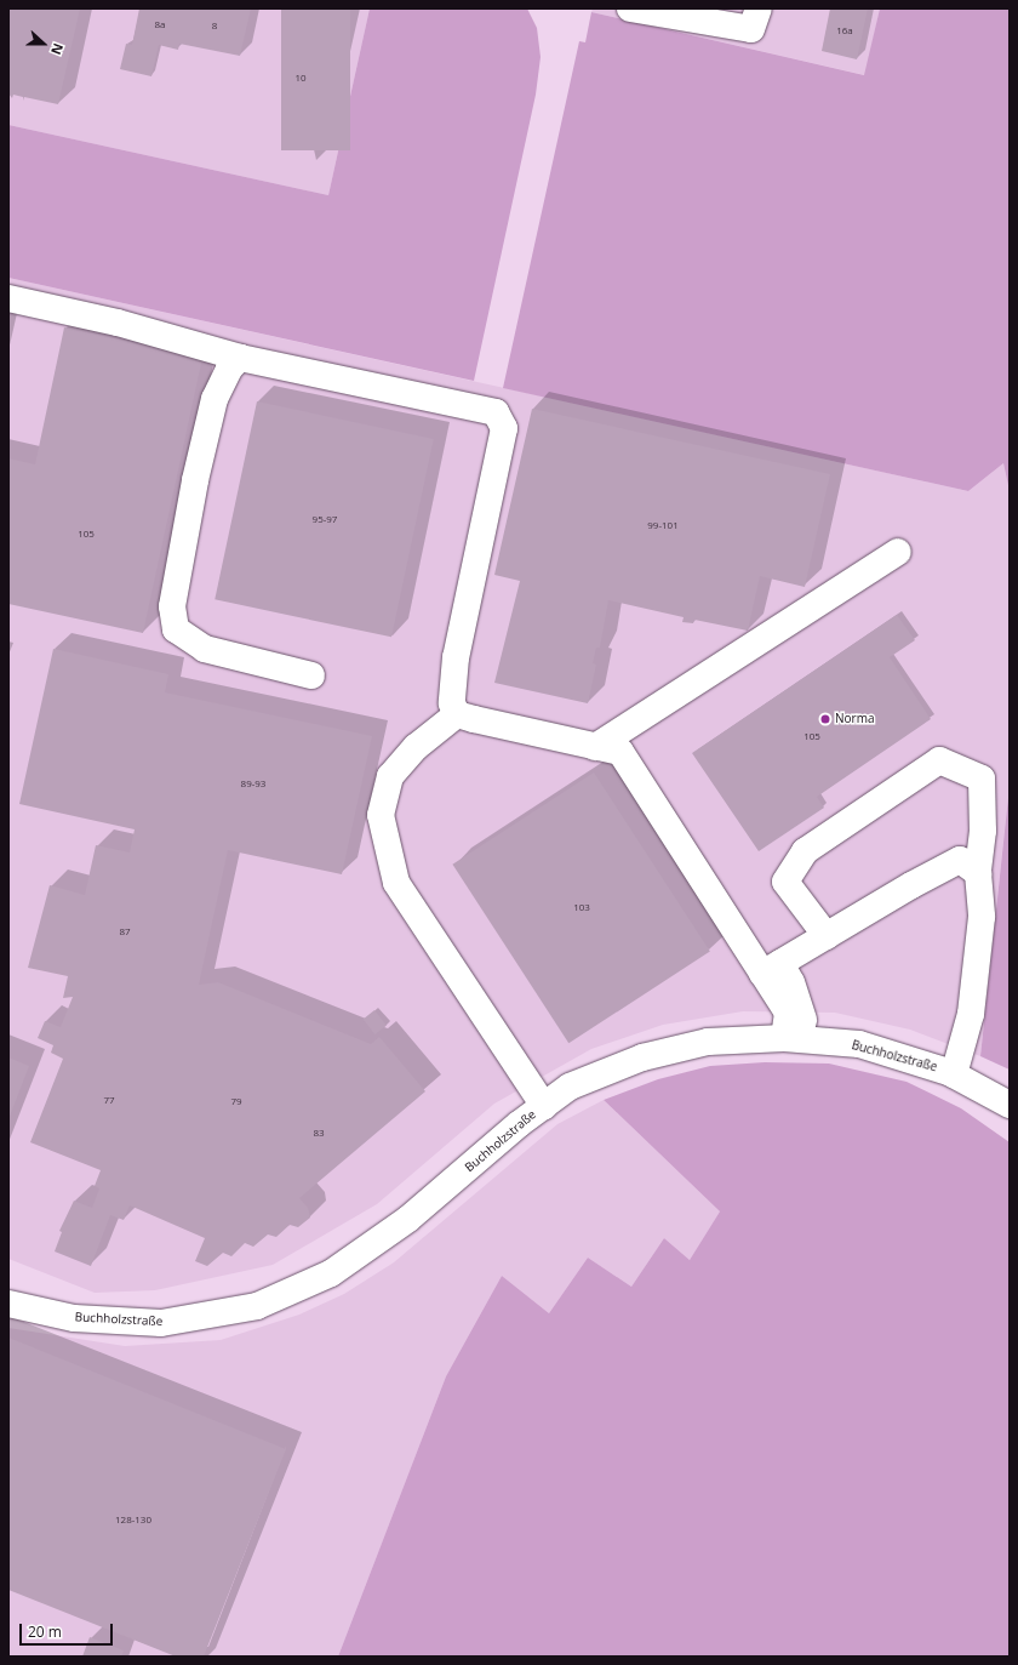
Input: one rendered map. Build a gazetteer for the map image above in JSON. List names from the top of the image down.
{
  "streets": {
    "street": ["Buchholzstraße"]
  },
  "places": ["Norma"],
  "house_numbers": [
    "8a",
    "8",
    "16a",
    "10",
    "95-97",
    "99-101",
    "105",
    "105",
    "89-93",
    "103",
    "87",
    "77",
    "79",
    "83",
    "128-130"
  ],
  "scale_bar": "20 m",
  "north": "right"
}
